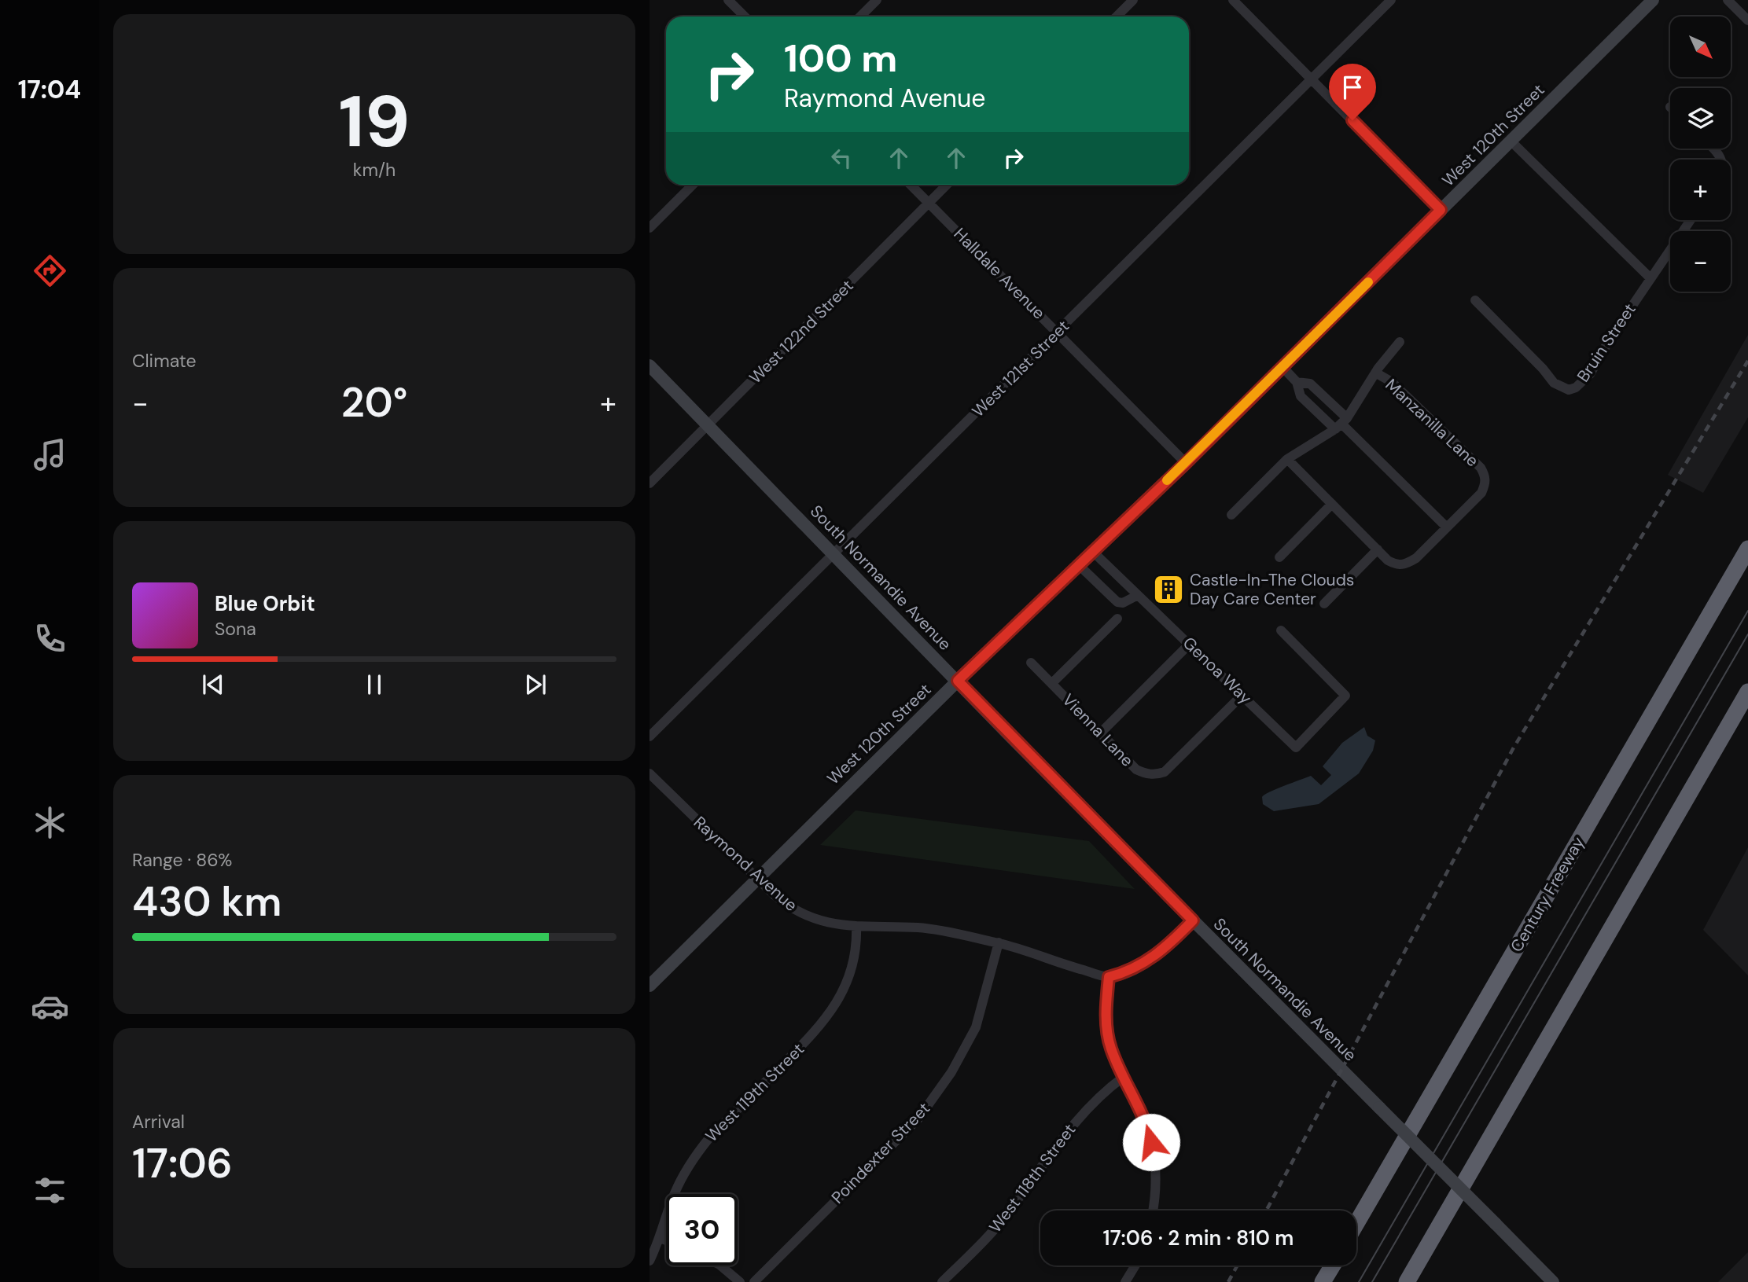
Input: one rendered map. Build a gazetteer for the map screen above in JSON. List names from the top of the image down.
{
  "streets": {
    "highway": ["Century Freeway"],
    "street": [
      "West 120th Street",
      "Halldale Avenue",
      "West 122nd Street",
      "Bruin Street",
      "West 121st Street",
      "Manzanilla Lane",
      "South Normandie Avenue",
      "Genoa Way",
      "Vienna Lane",
      "Raymond Avenue",
      "West 119th Street",
      "Poindexter Street",
      "West 118th Street"
    ]
  },
  "crossings": [
    ["West 120th Street", "Halldale Avenue"],
    ["West 120th Street", "South Normandie Avenue"],
    ["West 120th Street", "Genoa Way"],
    ["West 120th Street", "Raymond Avenue"],
    ["Halldale Avenue", "West 122nd Street"],
    ["Halldale Avenue", "West 121st Street"],
    ["West 122nd Street", "South Normandie Avenue"],
    ["West 121st Street", "South Normandie Avenue"],
    ["Genoa Way", "Vienna Lane"],
    ["Raymond Avenue", "West 119th Street"],
    ["Raymond Avenue", "Poindexter Street"]
  ],
  "places": {
    "building": ["Castle-In-The Clouds Day Care Center"]
  },
  "north": "bottom right",
  "page": {
    "tabs": "17:04",
    "tile": [
      ["19", "km/h"],
      "Climate",
      ["Range · 86%", "430 km"],
      ["Arrival", "17:06"]
    ],
    "map_buttons": ["+", "−"],
    "turn": ["100 m", "Raymond Avenue"],
    "heat": ["−", "20°", "+"],
    "song": ["Blue Orbit", "Sona"],
    "limit": "30",
    "trip": "17:06 · 2 min · 810 m"
  }
}
